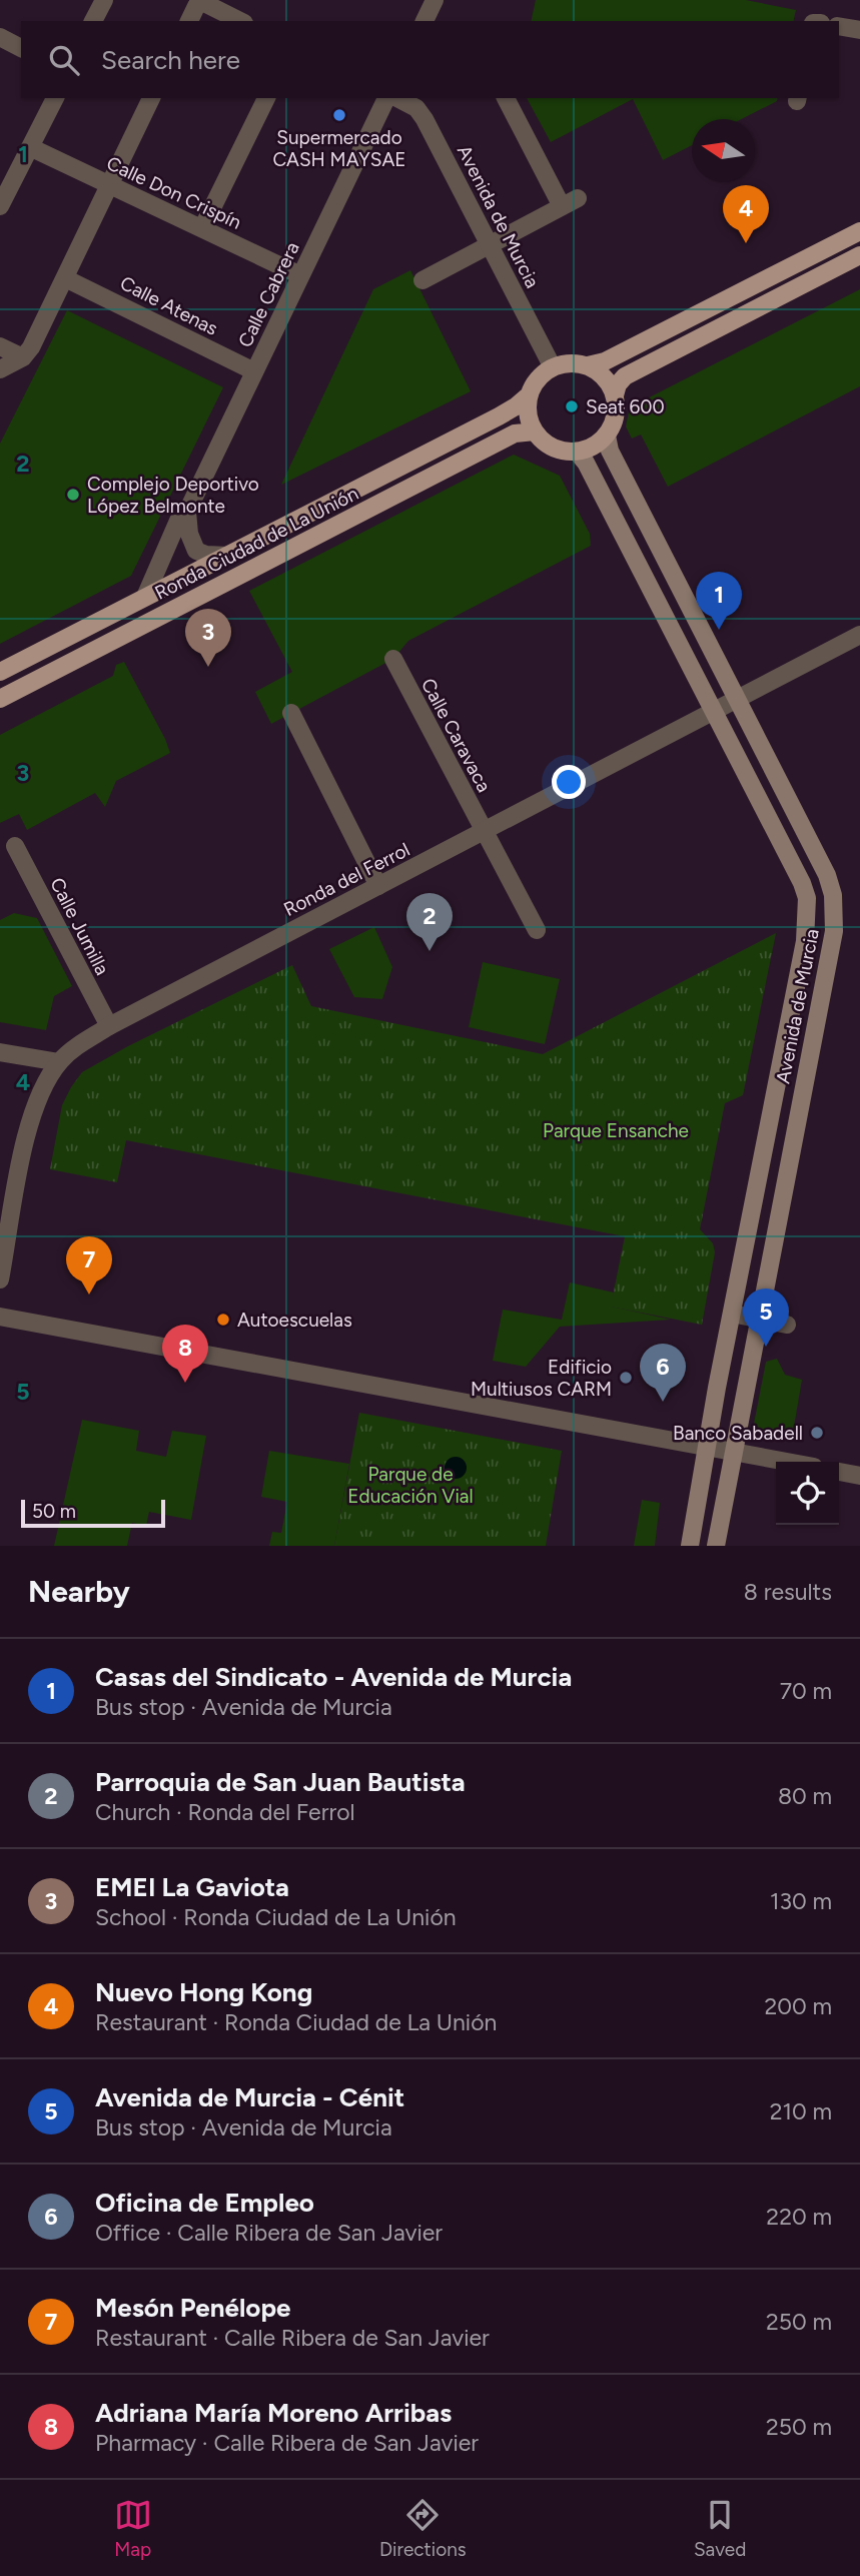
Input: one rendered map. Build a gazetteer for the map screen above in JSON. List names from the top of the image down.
{
  "streets": {
    "main road": ["Avenida de Murcia", "Ronda Ciudad de La Unión"],
    "street": [
      "Calle Don Crispín",
      "Calle Cabrera",
      "Calle Atenas",
      "Calle Caravaca",
      "Ronda del Ferrol",
      "Calle Jumilla"
    ]
  },
  "crossings": [
    ["Calle Don Crispín", "Calle Cabrera"],
    ["Avenida de Murcia", "Ronda Ciudad de La Unión"],
    ["Avenida de Murcia", "Ronda del Ferrol"],
    ["Calle Cabrera", "Calle Atenas"],
    ["Calle Cabrera", "Ronda Ciudad de La Unión"],
    ["Calle Caravaca", "Ronda del Ferrol"],
    ["Ronda del Ferrol", "Calle Jumilla"]
  ],
  "parks": ["Parque Ensanche", "Parque de Educación Vial"],
  "places": [
    "Supermercado CASH MAYSAE",
    "Seat 600",
    "Complejo Deportivo López Belmonte",
    "Autoescuelas",
    "Edificio Multiusos CARM",
    "Banco Sabadell"
  ],
  "scale_bar": "50 m",
  "north": "left",
  "page": {
    "search": "Search here",
    "pins": [
      "4",
      "1",
      "3",
      "2",
      "7",
      "5",
      "8",
      "6"
    ],
    "scale": "50 m",
    "heading": ["Nearby", "8 results"],
    "list": [
      {
        "mark": "1",
        "name": "Casas del Sindicato - Avenida de Murcia",
        "note": "Bus stop · Avenida de Murcia",
        "value": "70 m"
      },
      {
        "mark": "2",
        "name": "Parroquia de San Juan Bautista",
        "note": "Church · Ronda del Ferrol",
        "value": "80 m"
      },
      {
        "mark": "3",
        "name": "EMEI La Gaviota",
        "note": "School · Ronda Ciudad de La Unión",
        "value": "130 m"
      },
      {
        "mark": "4",
        "name": "Nuevo Hong Kong",
        "note": "Restaurant · Ronda Ciudad de La Unión",
        "value": "200 m"
      },
      {
        "mark": "5",
        "name": "Avenida de Murcia - Cénit",
        "note": "Bus stop · Avenida de Murcia",
        "value": "210 m"
      },
      {
        "mark": "6",
        "name": "Oficina de Empleo",
        "note": "Office · Calle Ribera de San Javier",
        "value": "220 m"
      },
      {
        "mark": "7",
        "name": "Mesón Penélope",
        "note": "Restaurant · Calle Ribera de San Javier",
        "value": "250 m"
      },
      {
        "mark": "8",
        "name": "Adriana María Moreno Arribas",
        "note": "Pharmacy · Calle Ribera de San Javier",
        "value": "250 m"
      }
    ],
    "nav": ["Map", "Directions", "Saved"]
  },
  "grid": {
    "rows": [
      "1",
      "2",
      "3",
      "4",
      "5"
    ]
  }
}
